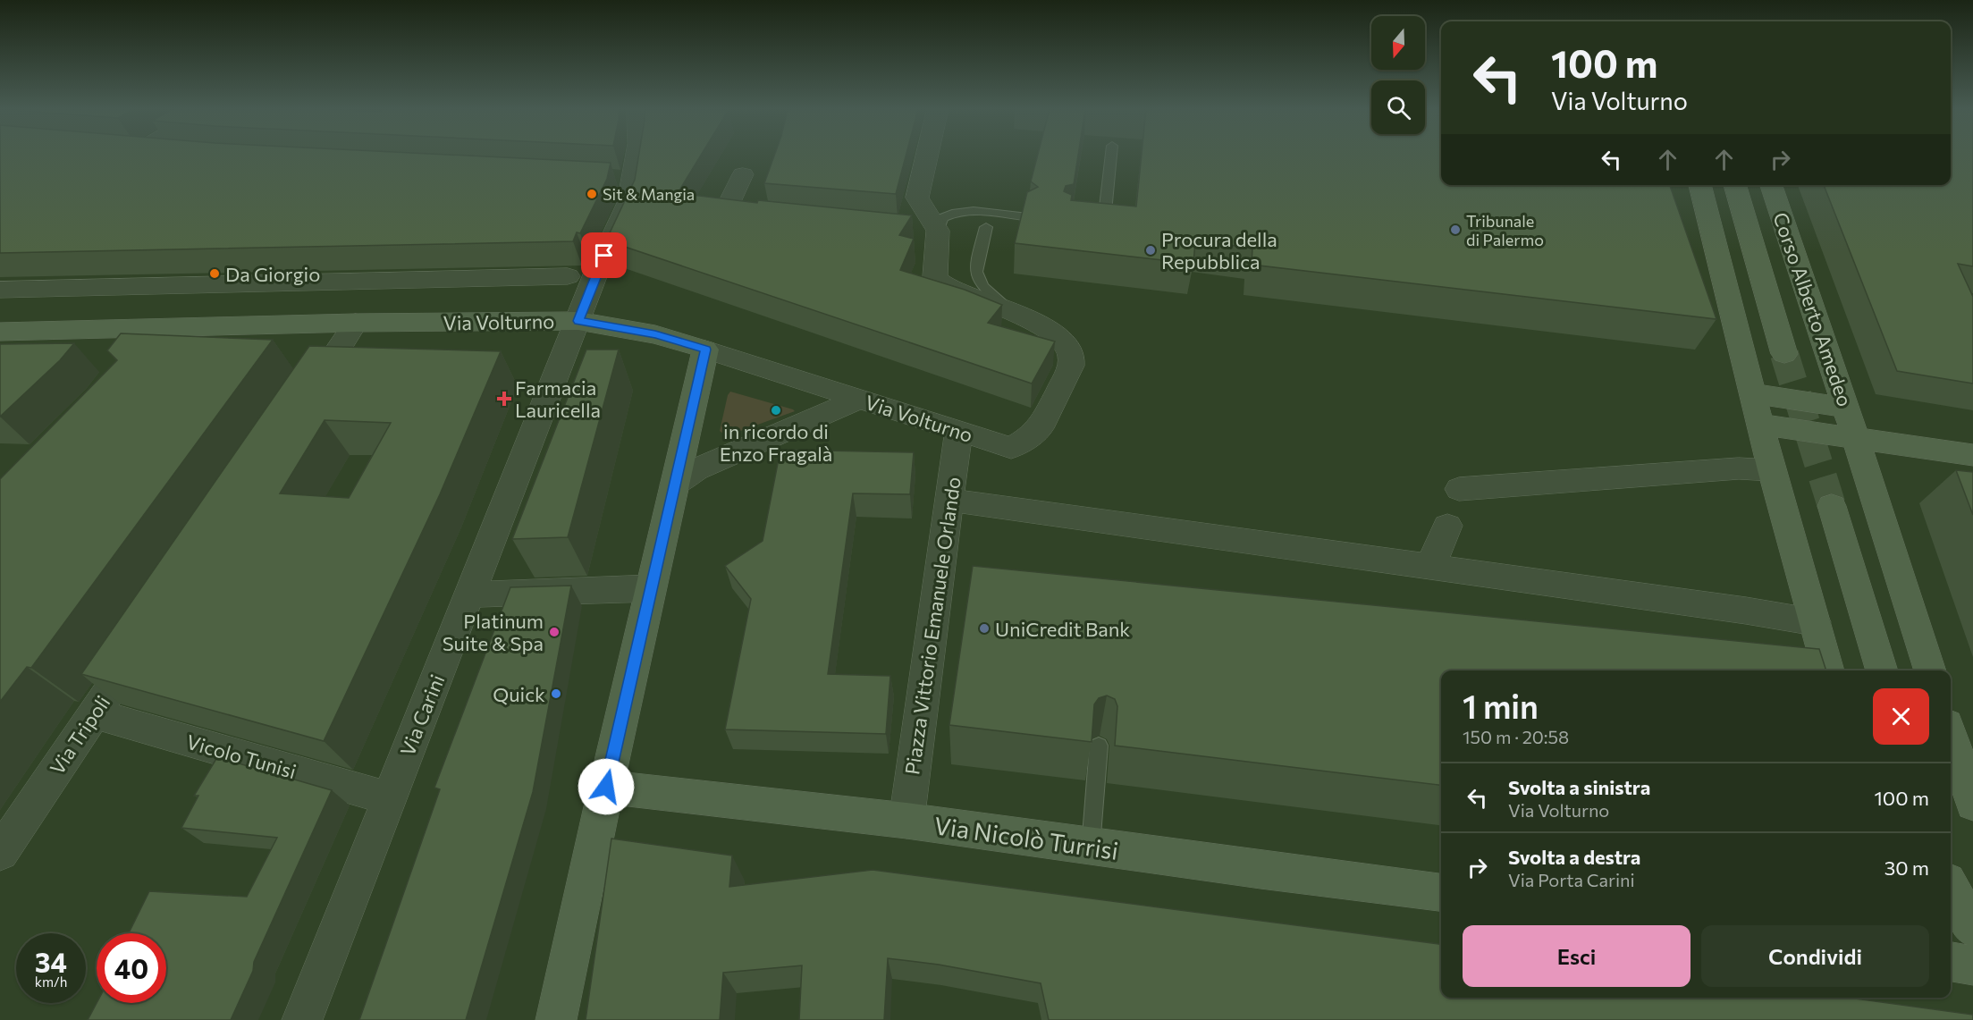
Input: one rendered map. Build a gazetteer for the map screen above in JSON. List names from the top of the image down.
{
  "streets": {
    "street": [
      "Corso Alberto Amedeo",
      "Via Volturno",
      "Piazza Vittorio Emanuele Orlando",
      "Via Carini",
      "Via Tripoli",
      "Vicolo Tunisi",
      "Via Nicolò Turrisi"
    ]
  },
  "crossings": [
    ["Via Volturno", "Piazza Vittorio Emanuele Orlando"],
    ["Via Volturno", "Via Carini"],
    ["Piazza Vittorio Emanuele Orlando", "Via Nicolò Turrisi"],
    ["Via Carini", "Vicolo Tunisi"],
    ["Via Tripoli", "Vicolo Tunisi"]
  ],
  "places": {
    "other": [
      "Sit & Mangia",
      "Tribunale di Palermo",
      "Procura della Repubblica",
      "Da Giorgio",
      "in ricordo di Enzo Fragalà",
      "UniCredit Bank",
      "Platinum Suite & Spa",
      "Quick"
    ],
    "health": ["Farmacia Lauricella"]
  },
  "north": "bottom",
  "page": {
    "turn": ["100 m", "Via Volturno"],
    "heading": ["1 min", "150 m · 20:58"],
    "list": [
      {
        "name": "Svolta a sinistra",
        "note": "Via Volturno",
        "value": "100 m"
      },
      {
        "name": "Svolta a destra",
        "note": "Via Porta Carini",
        "value": "30 m"
      }
    ],
    "buttons": ["Esci", "Condividi"],
    "speed": "34 km/h",
    "limit": "40"
  }
}
